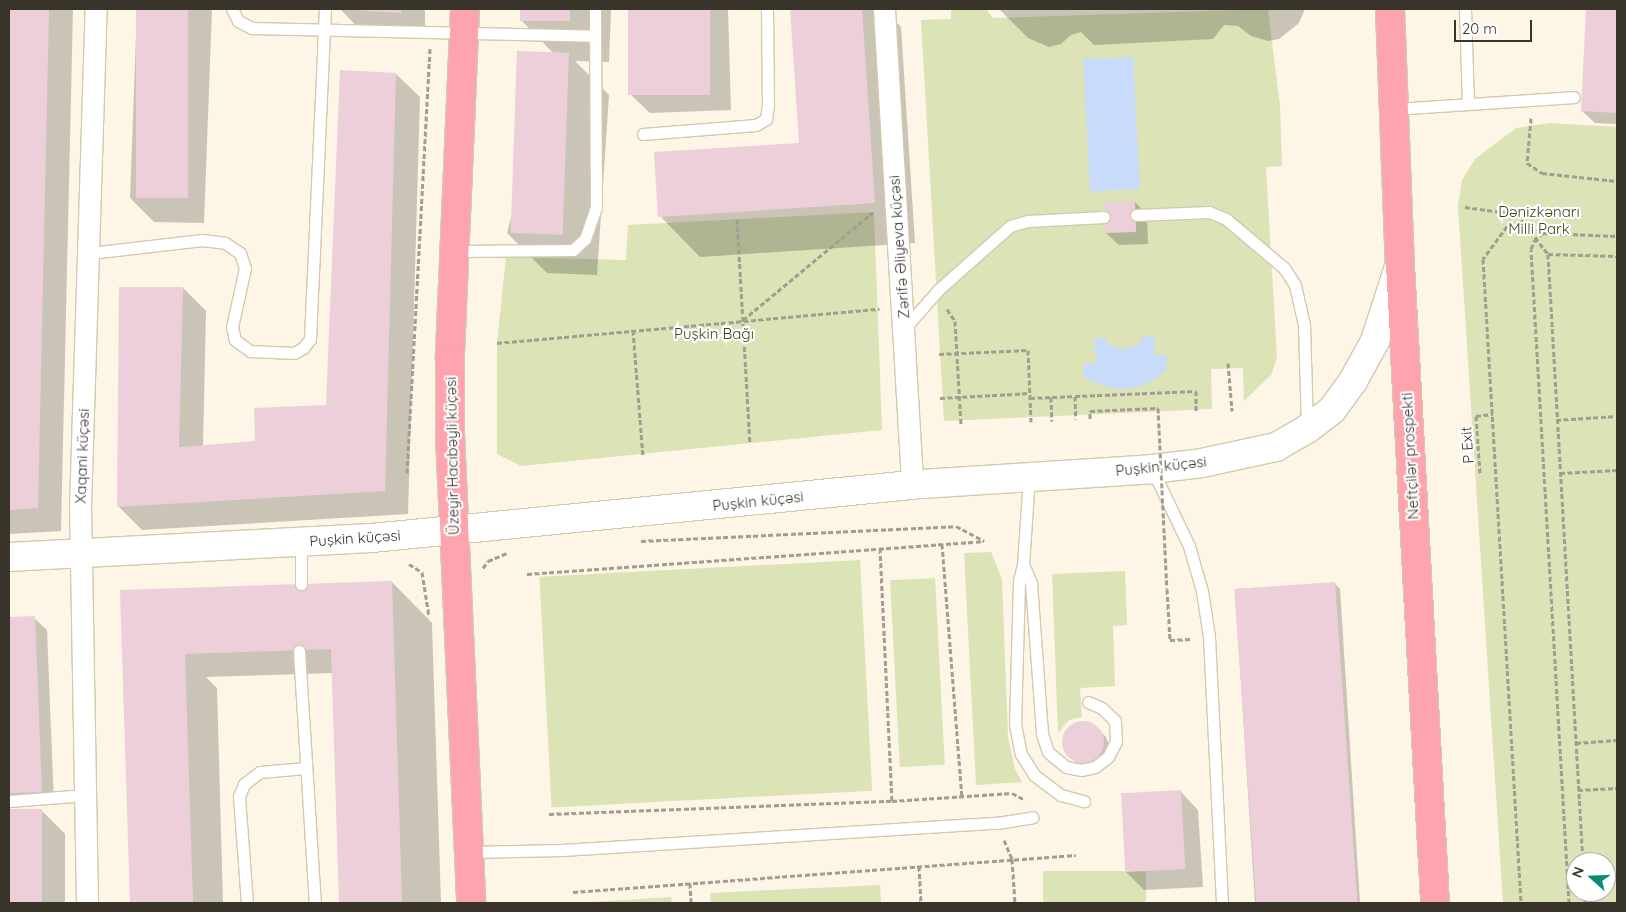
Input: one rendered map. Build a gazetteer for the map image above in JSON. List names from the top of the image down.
{
  "streets": {
    "highway": ["Üzeyir Hacıbəyli küçəsi", "Neftçilər prospekti"],
    "main road": ["Puşkin küçəsi"],
    "street": ["Zərifə Əliyeva küçəsi", "Xaqani küçəsi"],
    "path": ["P Exit"]
  },
  "crossings": [
    ["Zərifə Əliyeva küçəsi", "Puşkin küçəsi"],
    ["Xaqani küçəsi", "Puşkin küçəsi"],
    ["Üzeyir Hacıbəyli küçəsi", "Puşkin küçəsi"],
    ["Neftçilər prospekti", "Puşkin küçəsi"]
  ],
  "parks": ["Dənizkənarı Milli Park", "Puşkin Bağı"],
  "scale_bar": "20 m",
  "north": "left"
}
